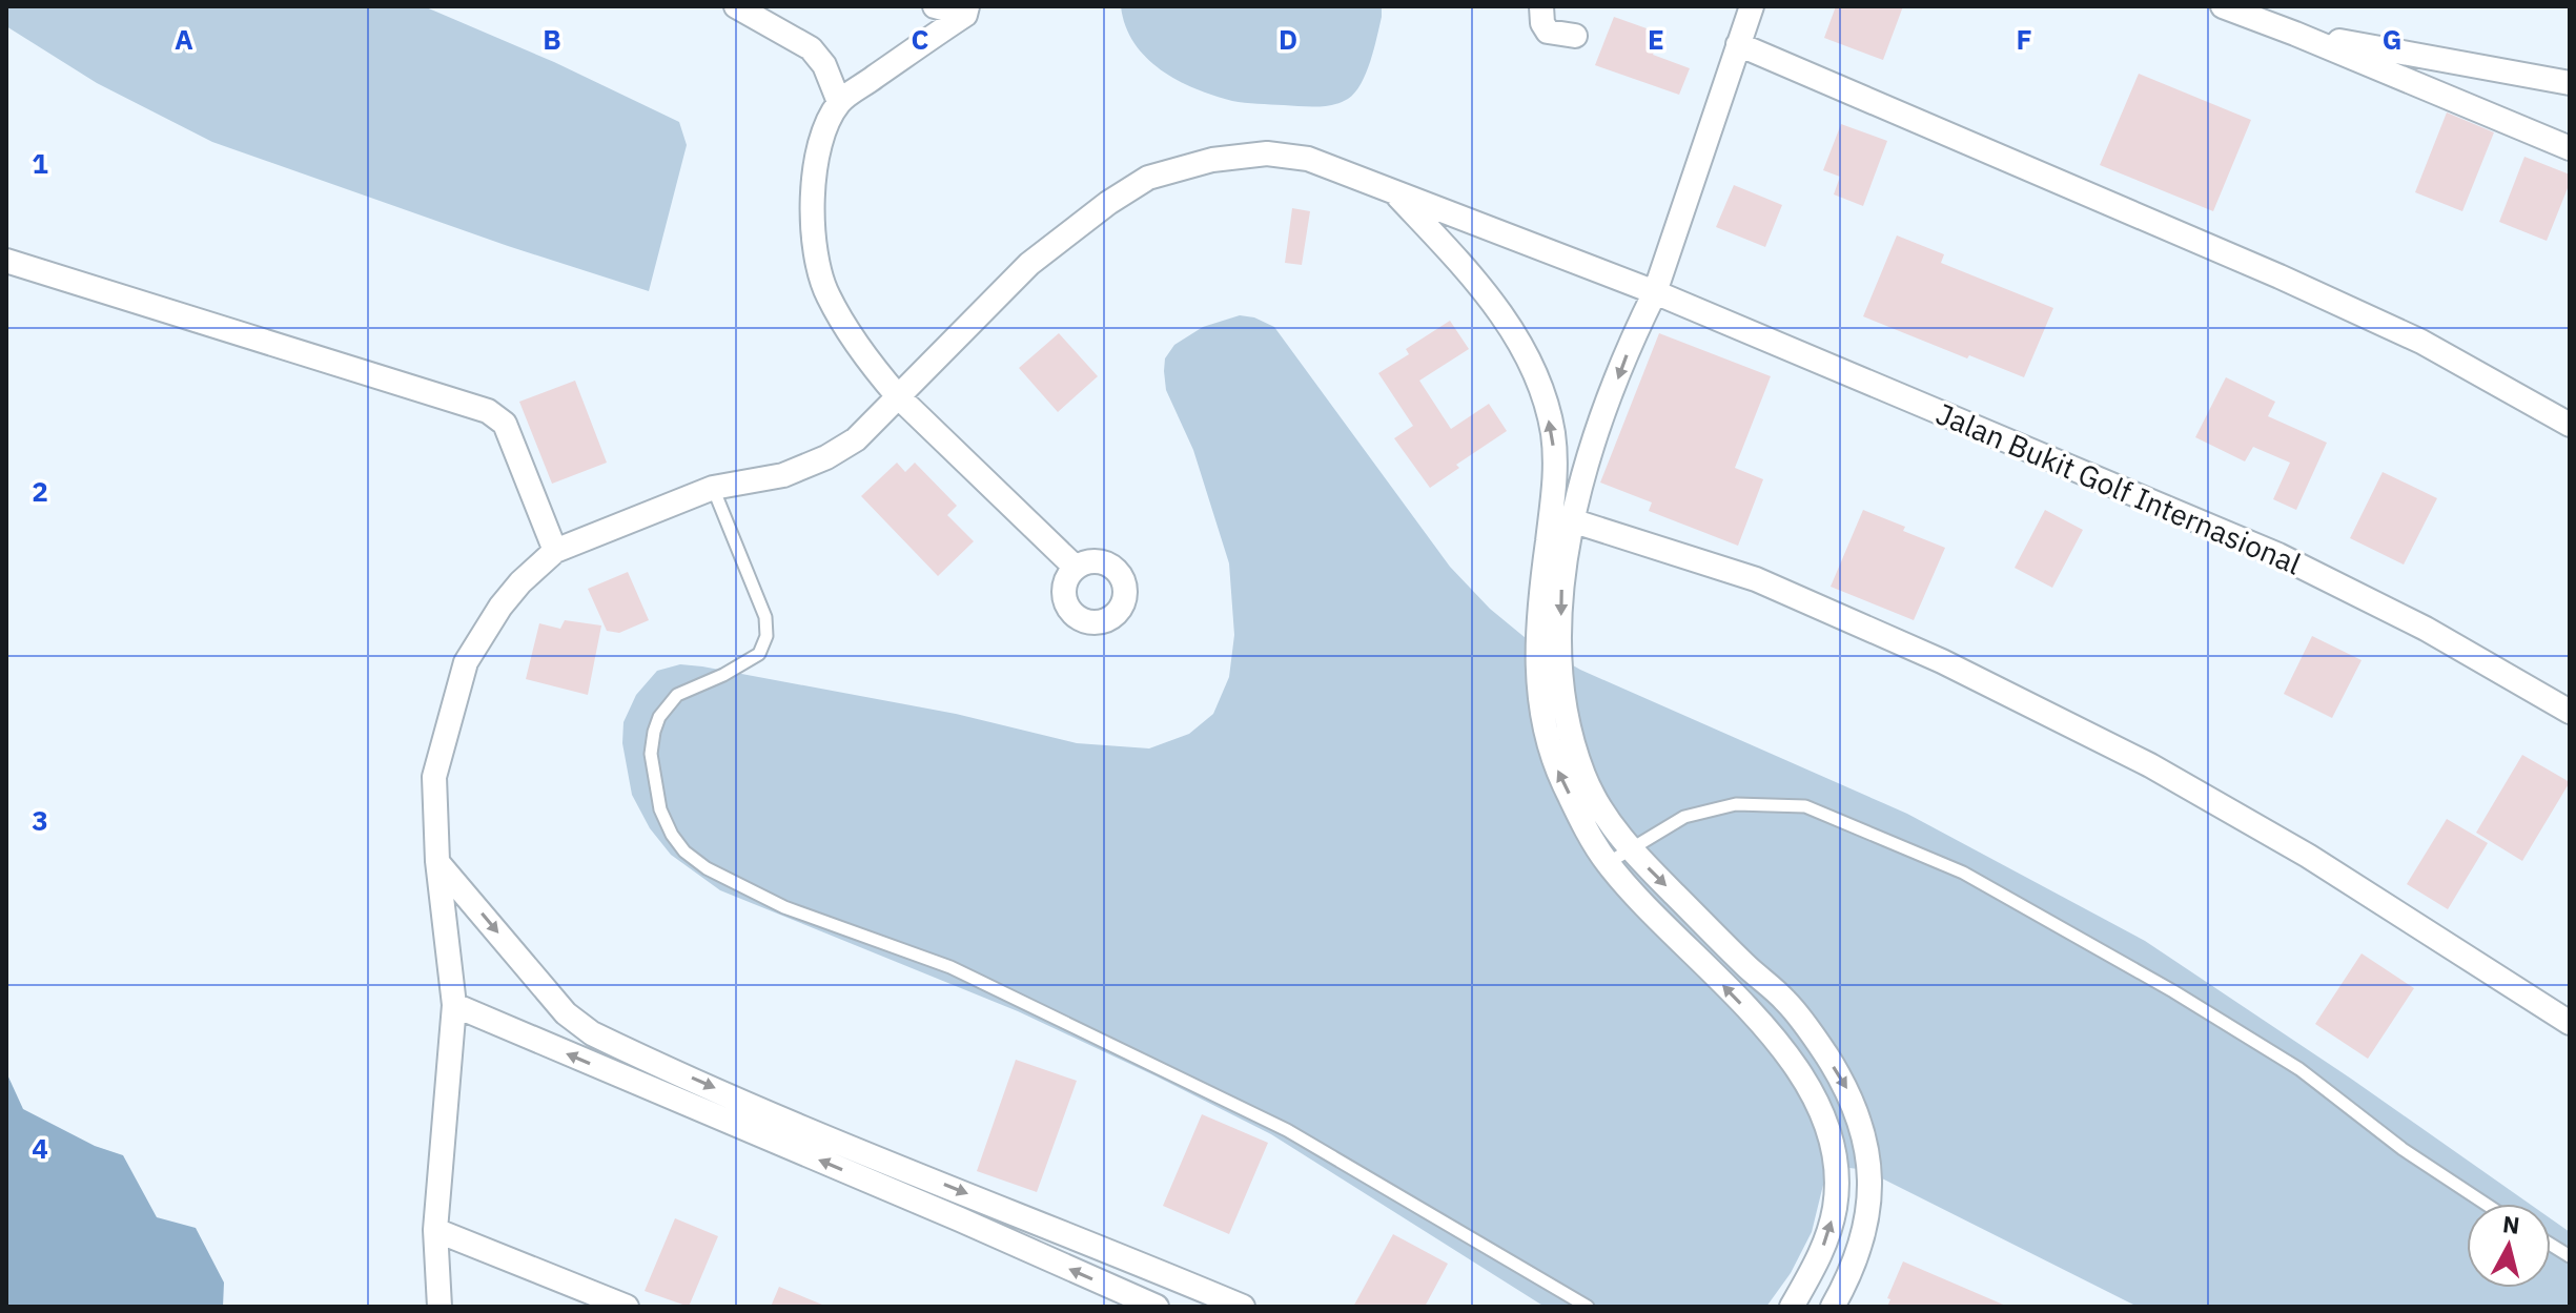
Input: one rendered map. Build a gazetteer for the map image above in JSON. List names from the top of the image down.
{
  "streets": {
    "street": ["Jalan Bukit Golf Internasional"]
  },
  "north": "top",
  "grid": {
    "columns": [
      "A",
      "B",
      "C",
      "D",
      "E",
      "F",
      "G"
    ],
    "rows": [
      "1",
      "2",
      "3",
      "4"
    ]
  }
}
